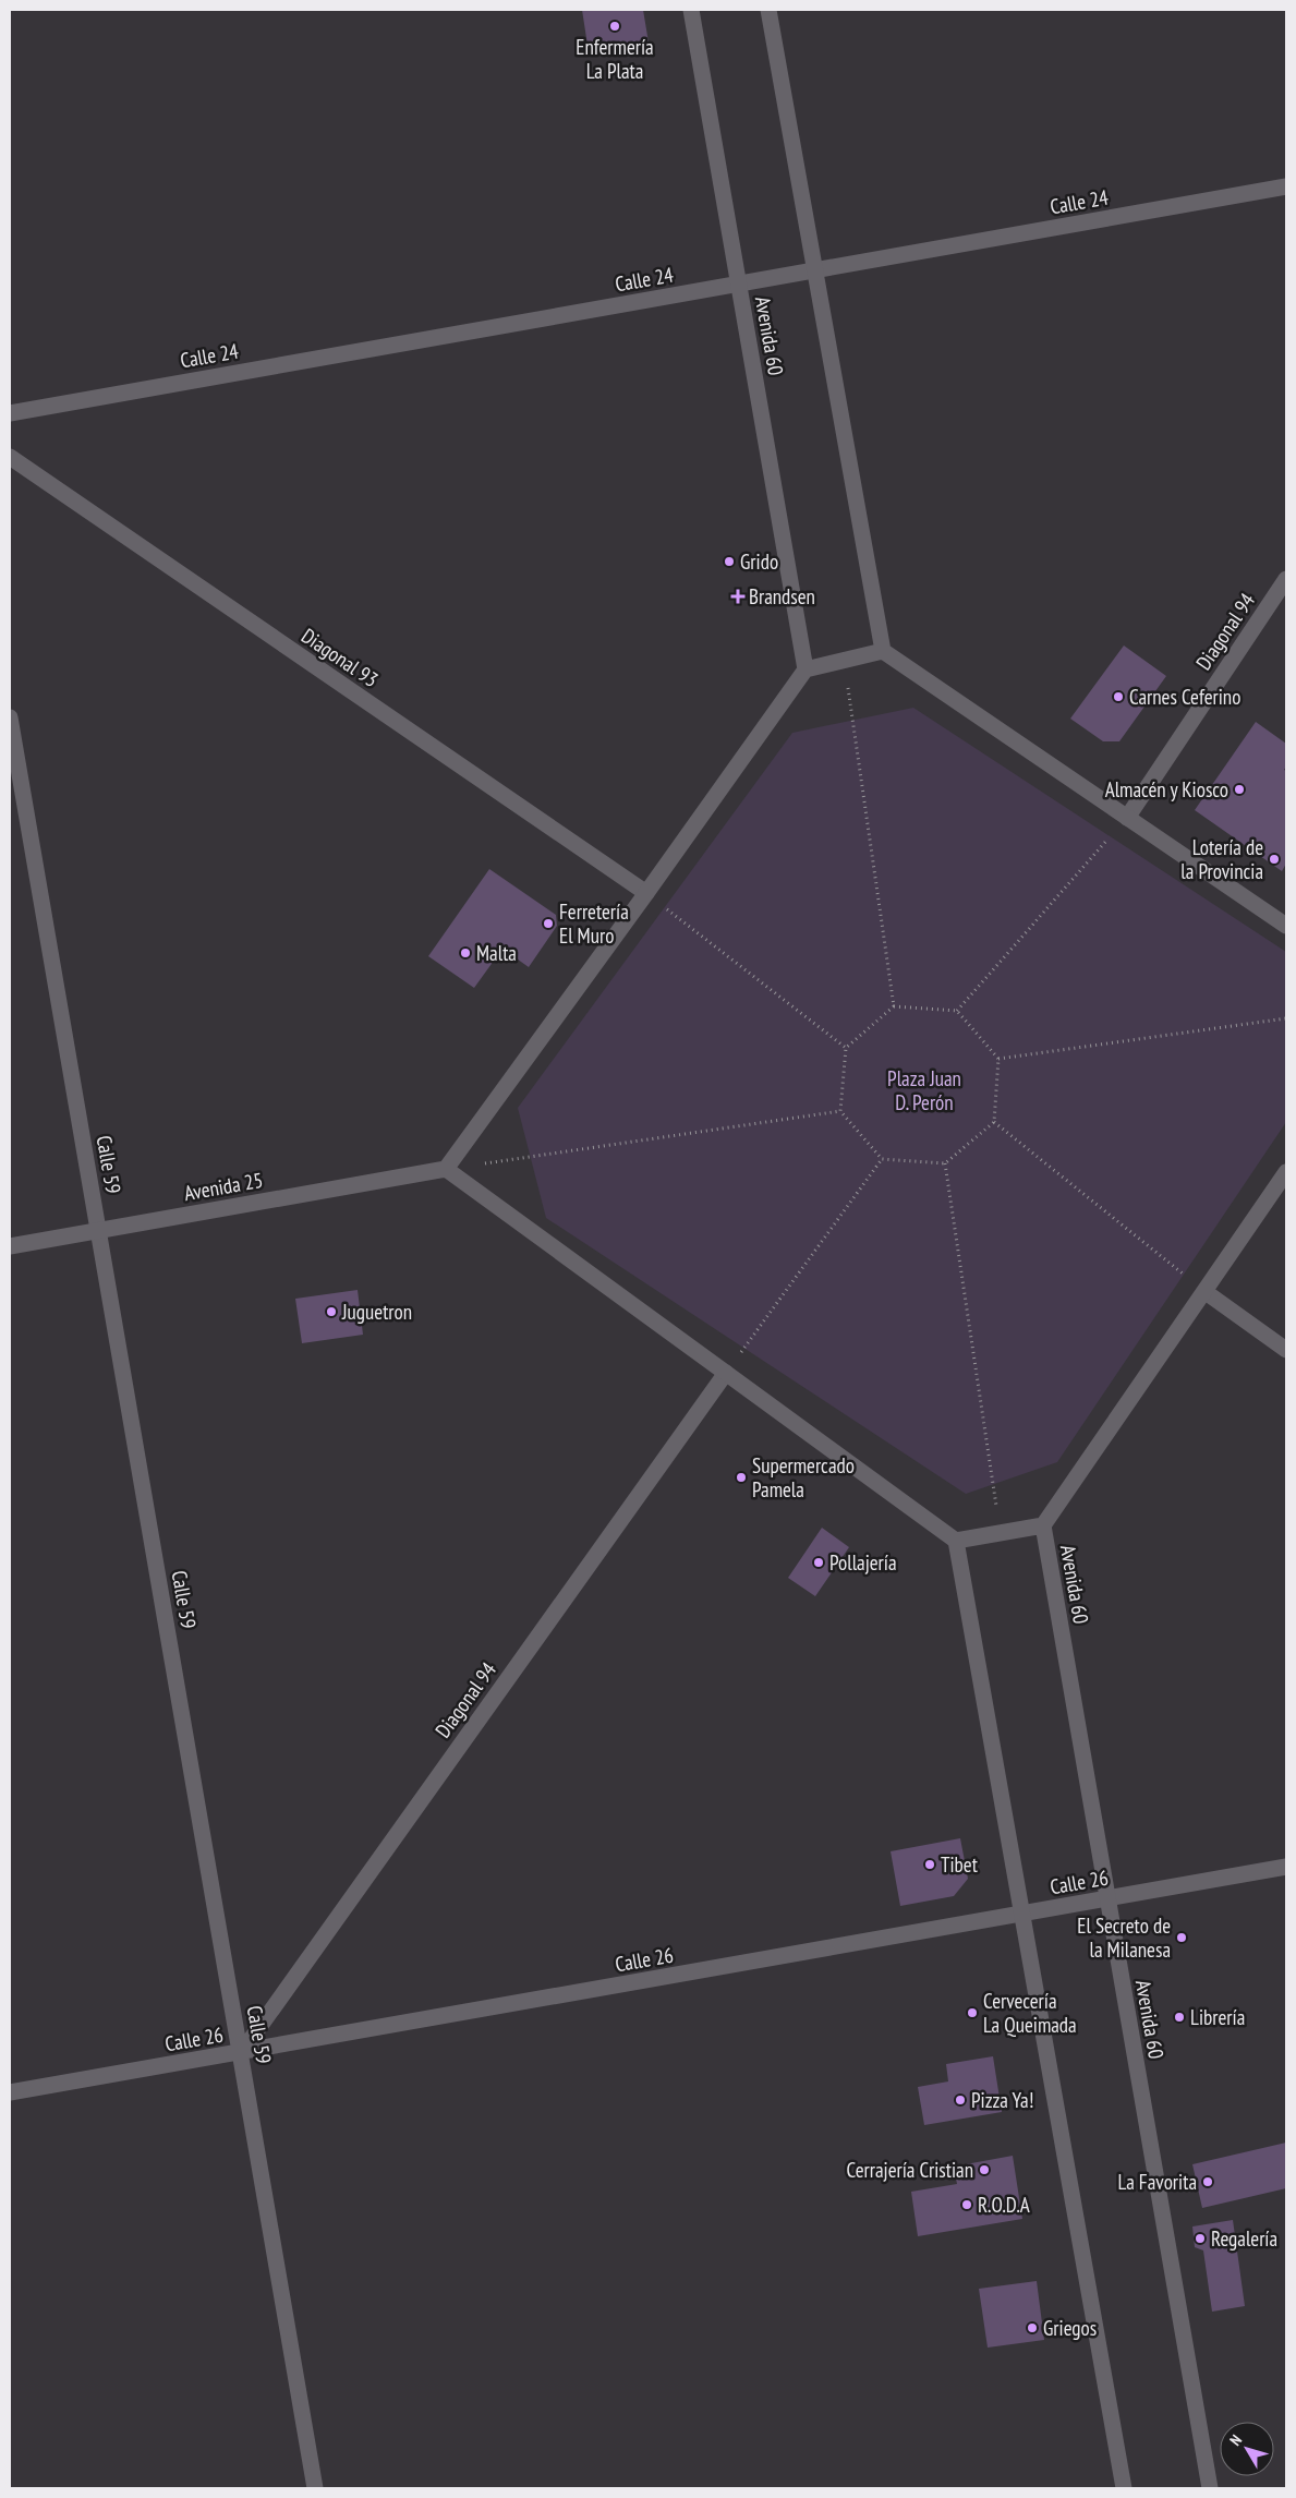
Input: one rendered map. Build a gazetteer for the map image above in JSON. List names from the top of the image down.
{
  "streets": {
    "street": [
      "Calle 24",
      "Avenida 60",
      "Diagonal 94",
      "Diagonal 93",
      "Calle 59",
      "Avenida 25",
      "Calle 26"
    ]
  },
  "crossings": [
    ["Calle 24", "Avenida 60"],
    ["Avenida 60", "Calle 26"],
    ["Diagonal 94", "Calle 59"],
    ["Diagonal 94", "Calle 26"],
    ["Calle 59", "Avenida 25"],
    ["Calle 59", "Calle 26"]
  ],
  "parks": ["Plaza Juan D. Perón"],
  "places": {
    "other": [
      "Enfermería La Plata",
      "Grido",
      "Carnes Ceferino",
      "Almacén y Kiosco",
      "Lotería de la Provincia",
      "Ferretería El Muro",
      "Malta",
      "Juguetron",
      "Supermercado Pamela",
      "Pollajería",
      "Tibet",
      "El Secreto de la Milanesa",
      "Cervecería La Queimada",
      "Librería",
      "Pizza Ya!",
      "Cerrajería Cristian",
      "La Favorita",
      "R.O.D.A",
      "Regalería",
      "Griegos"
    ],
    "health": ["Brandsen"]
  },
  "north": "top left"
}
